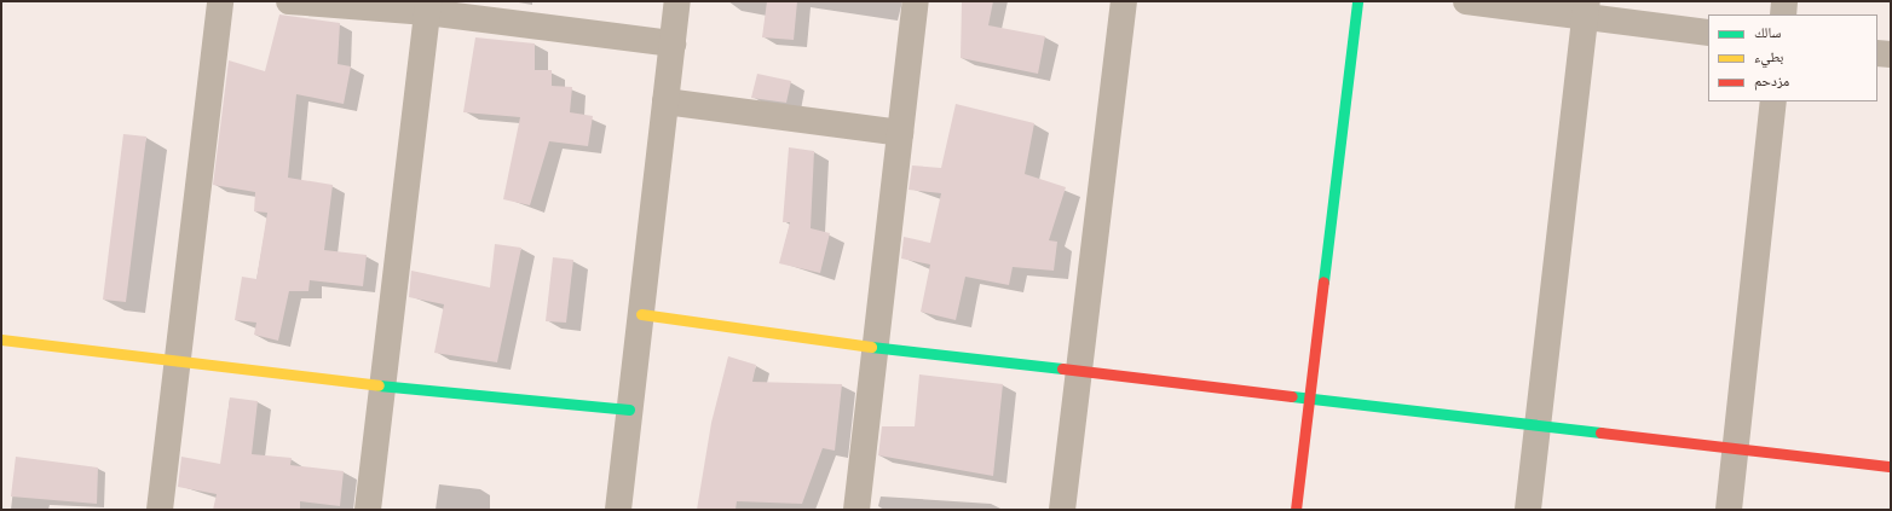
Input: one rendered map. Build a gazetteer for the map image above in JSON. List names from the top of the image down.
{
  "legend": ["سالك", "بطيء", "مزدحم"]
}
